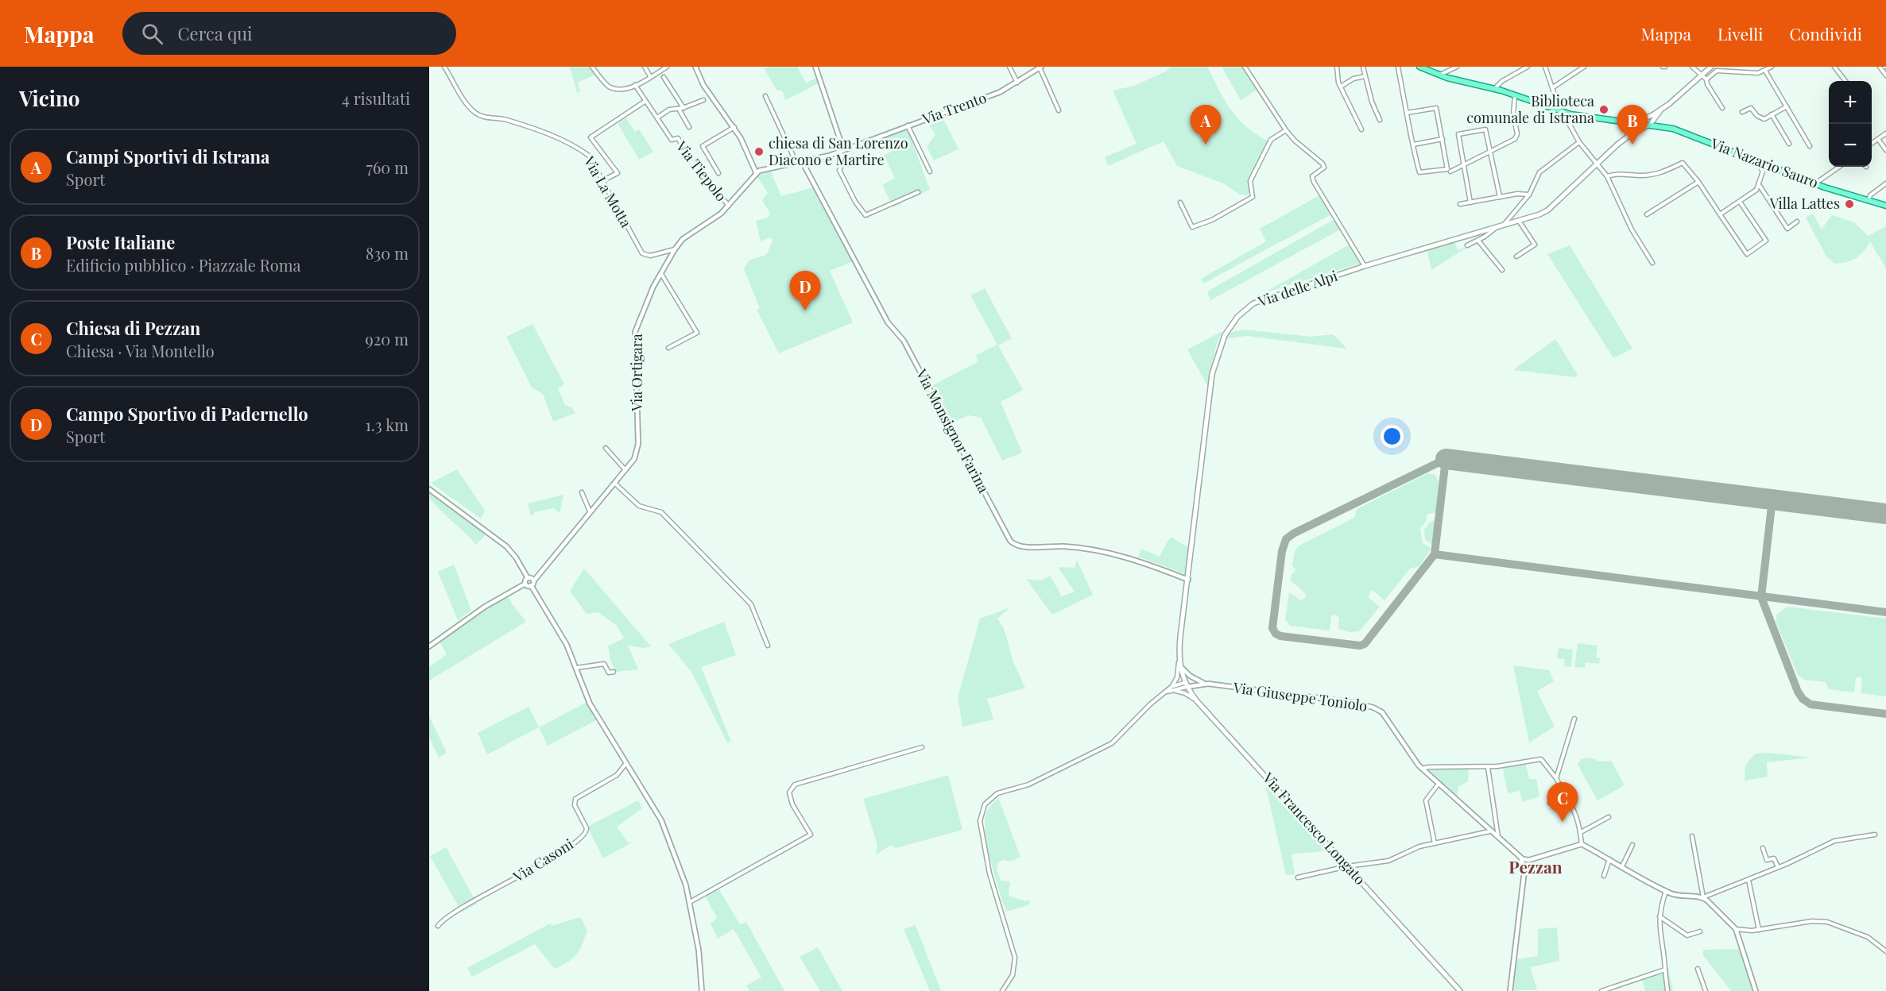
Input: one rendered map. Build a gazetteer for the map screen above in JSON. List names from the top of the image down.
{
  "streets": {
    "main road": ["Via Nazario Sauro", "Via delle Alpi", "Via Francesco Longato"],
    "street": [
      "Via Trento",
      "Via Tiepolo",
      "Via La Motta",
      "Via Ortigara",
      "Via Monsignor Farina",
      "Via Giuseppe Toniolo",
      "Via Casoni"
    ]
  },
  "crossings": [
    ["Via Trento", "Via Ortigara"],
    ["Via Trento", "Via Monsignor Farina"],
    ["Via Nazario Sauro", "Via delle Alpi"],
    ["Via Tiepolo", "Via Ortigara"],
    ["Via La Motta", "Via Ortigara"],
    ["Via delle Alpi", "Via Monsignor Farina"],
    ["Via delle Alpi", "Via Giuseppe Toniolo"],
    ["Via delle Alpi", "Via Francesco Longato"],
    ["Via Giuseppe Toniolo", "Via Francesco Longato"]
  ],
  "districts": ["Pezzan"],
  "places": ["Biblioteca comunale di Istrana", "chiesa di San Lorenzo Diacono e Martire", "Villa Lattes"],
  "page": {
    "header": "Mappa",
    "search": "Cerca qui",
    "nav": ["Mappa", "Livelli", "Condividi"],
    "heading": ["Vicino", "4 risultati"],
    "map_buttons": ["+", "−"],
    "pins": [
      "A",
      "B",
      "D",
      "C"
    ],
    "list": [
      {
        "mark": "A",
        "name": "Campi Sportivi di Istrana",
        "note": "Sport",
        "value": "760 m"
      },
      {
        "mark": "B",
        "name": "Poste Italiane",
        "note": "Edificio pubblico · Piazzale Roma",
        "value": "830 m"
      },
      {
        "mark": "C",
        "name": "Chiesa di Pezzan",
        "note": "Chiesa · Via Montello",
        "value": "920 m"
      },
      {
        "mark": "D",
        "name": "Campo Sportivo di Padernello",
        "note": "Sport",
        "value": "1.3 km"
      }
    ]
  }
}
